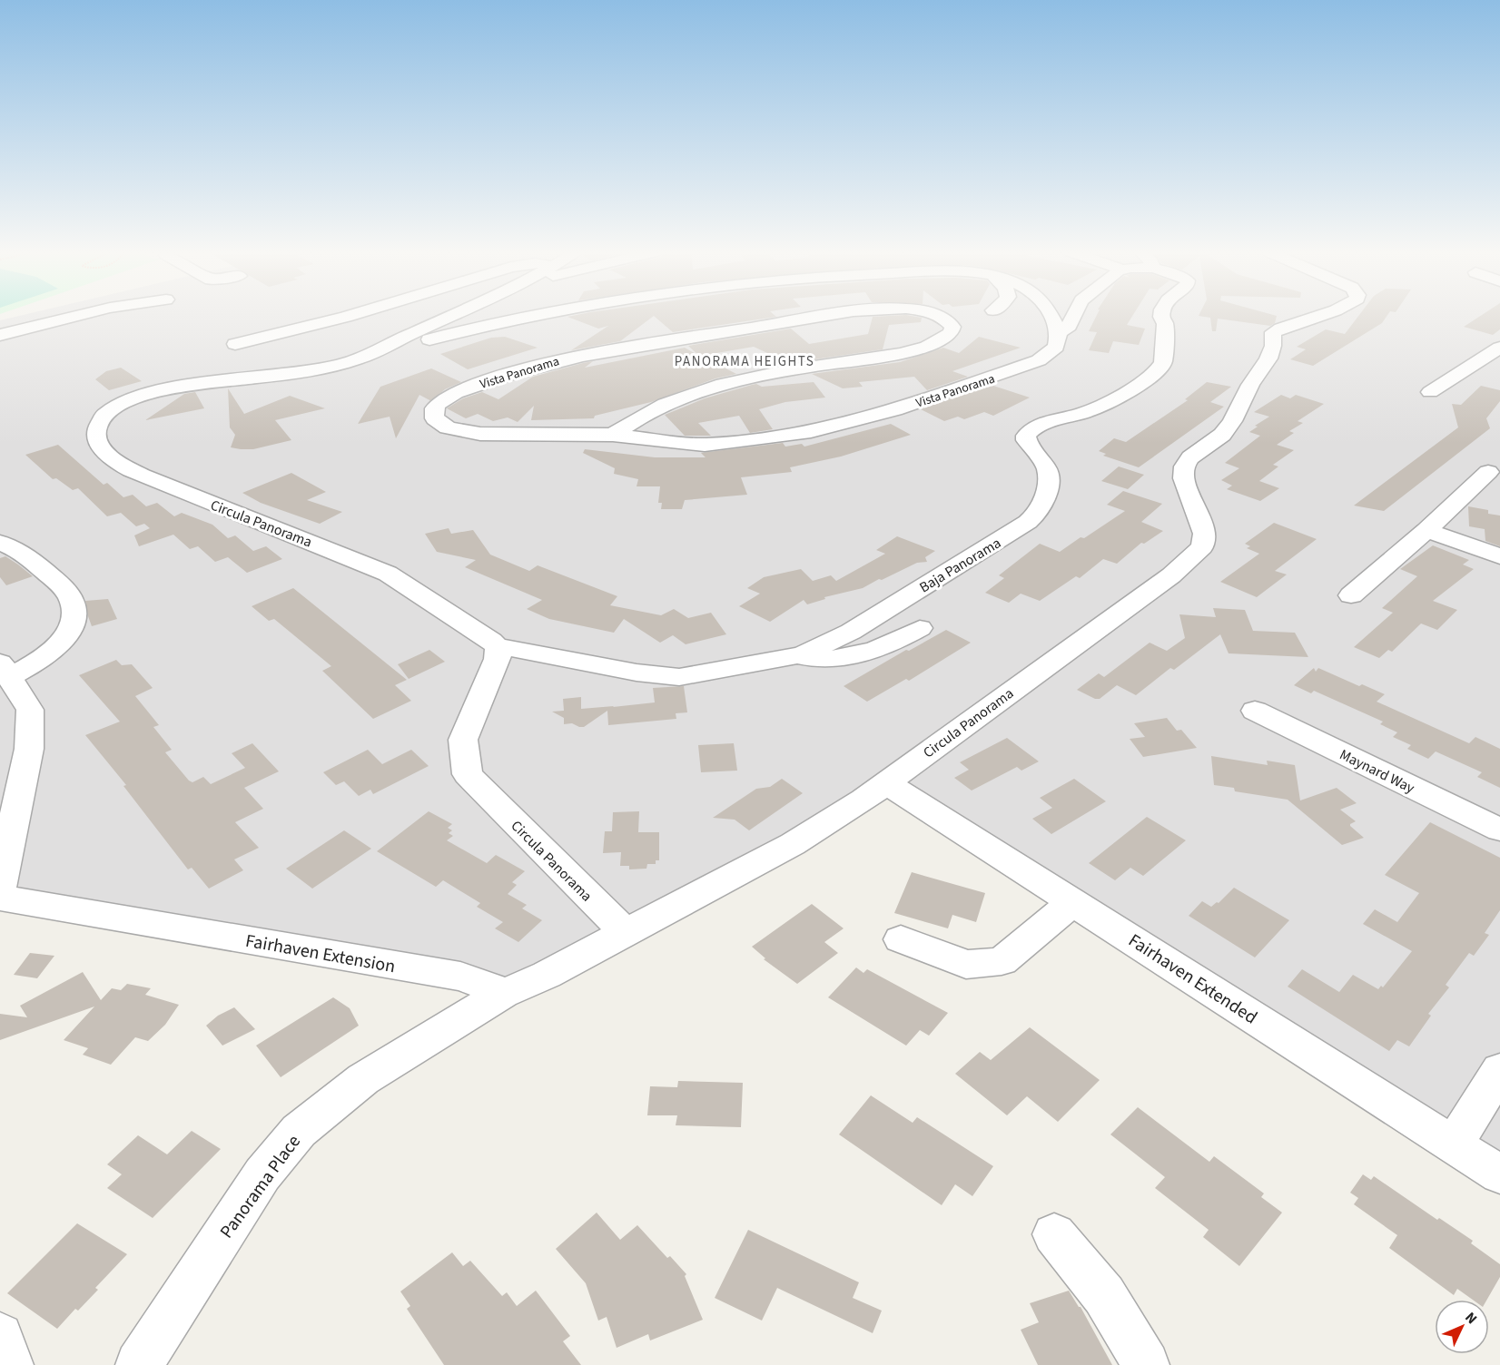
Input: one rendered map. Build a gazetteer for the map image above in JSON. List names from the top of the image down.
{
  "streets": {
    "street": [
      "Vista Panorama",
      "Circula Panorama",
      "Baja Panorama",
      "Maynard Way",
      "Fairhaven Extension",
      "Fairhaven Extended",
      "Panorama Place"
    ]
  },
  "crossings": [
    ["Circula Panorama", "Baja Panorama"],
    ["Circula Panorama", "Fairhaven Extended"],
    ["Fairhaven Extension", "Panorama Place"]
  ],
  "districts": ["PANORAMA HEIGHTS"],
  "north": "top right"
}
